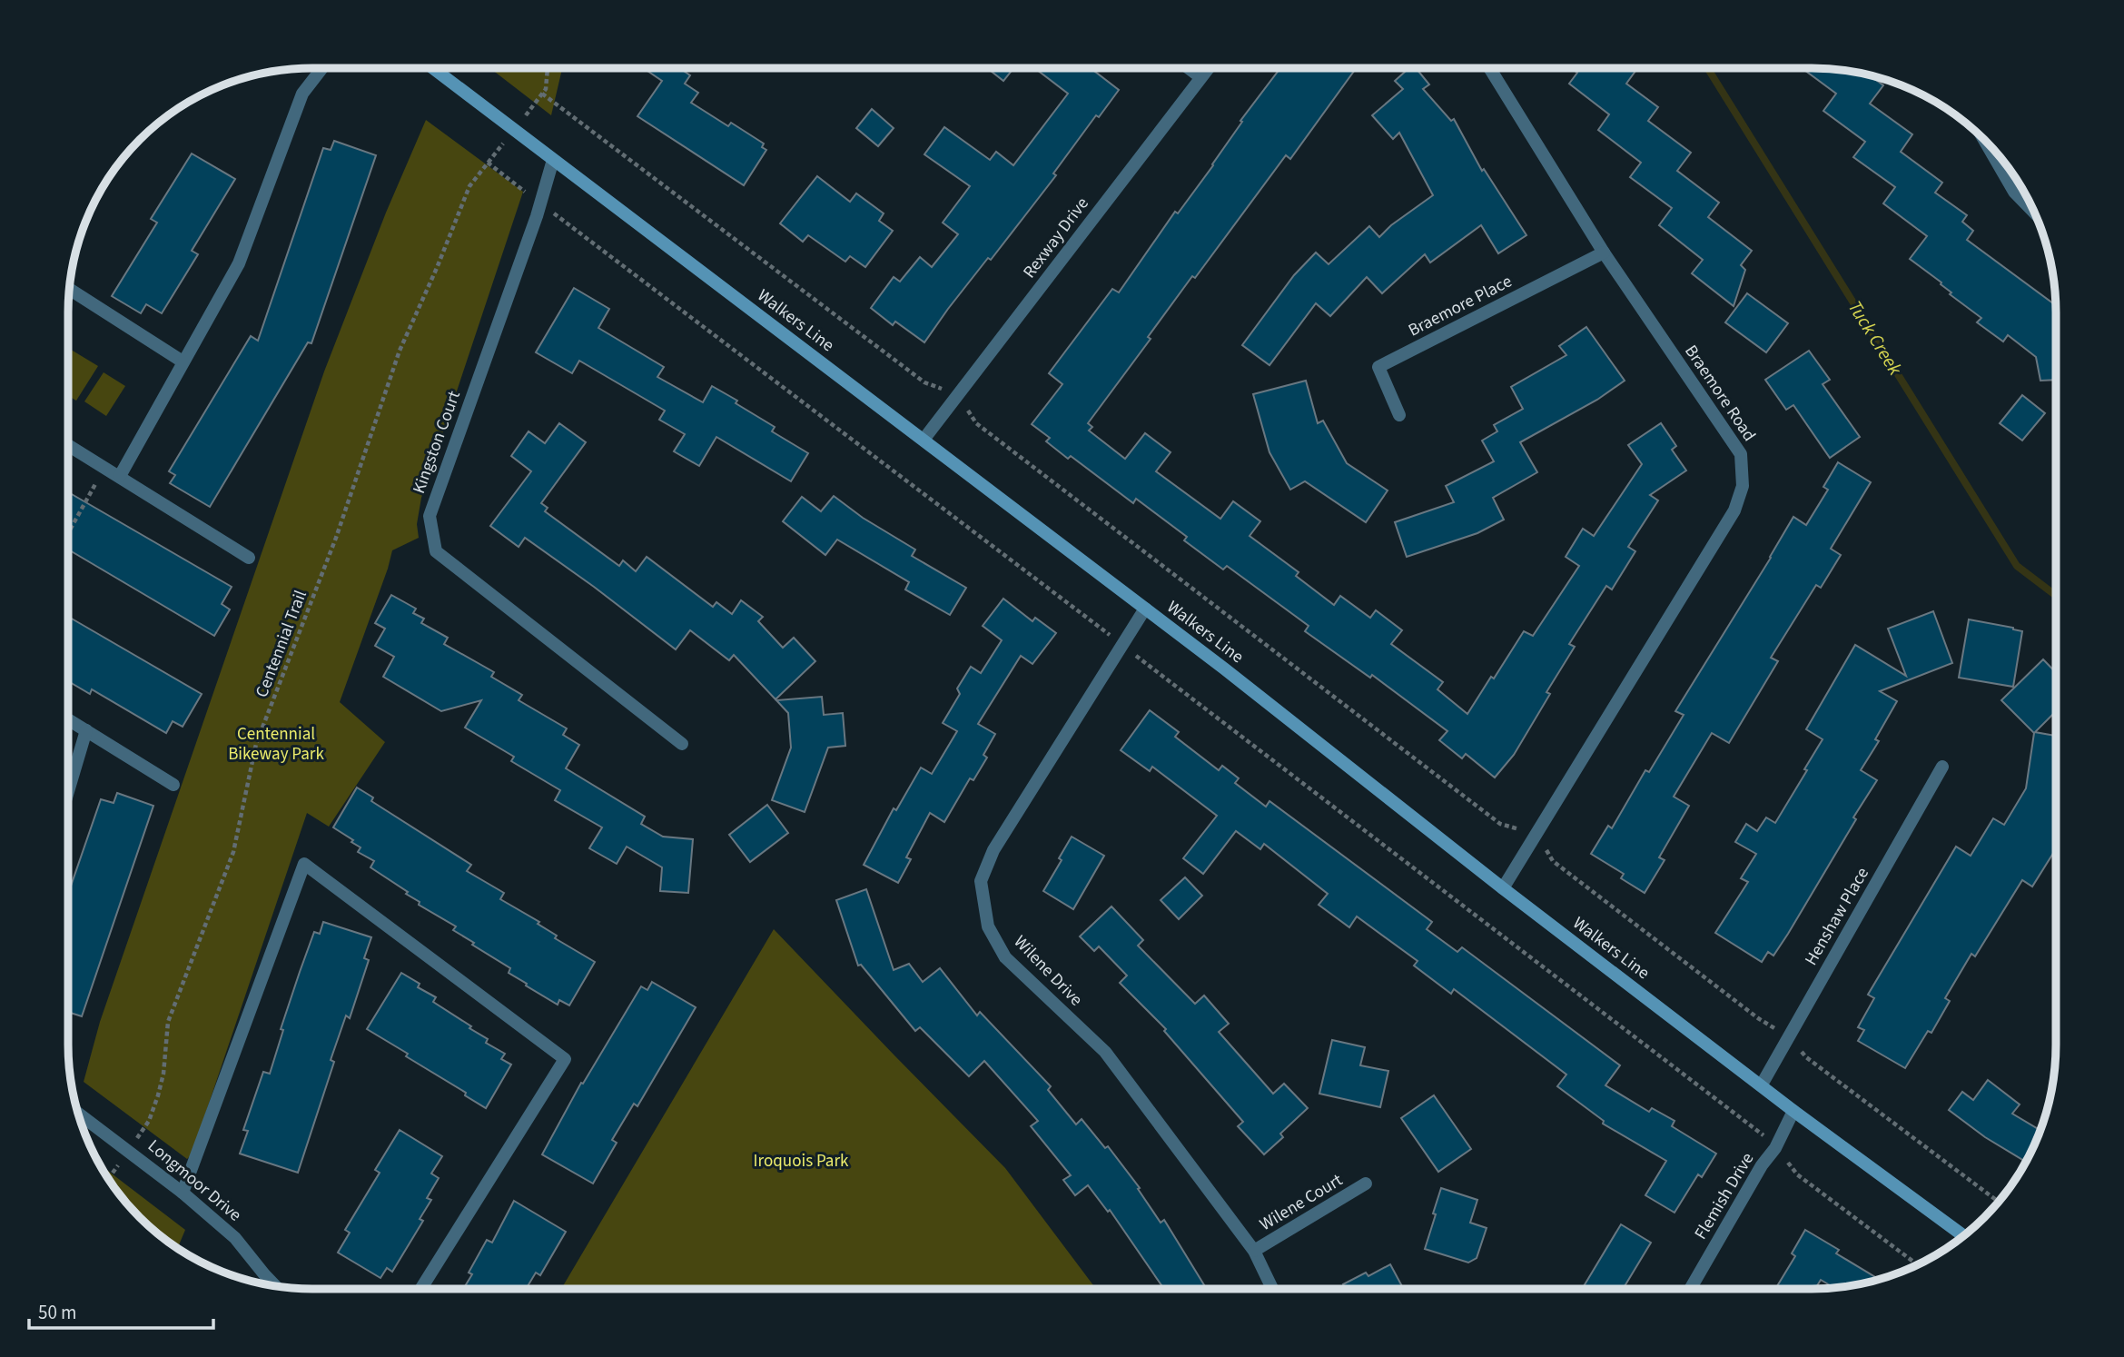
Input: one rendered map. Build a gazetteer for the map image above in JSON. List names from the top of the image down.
{
  "streets": {
    "main road": ["Walkers Line"],
    "street": [
      "Rexway Drive",
      "Braemore Place",
      "Braemore Road",
      "Kingston Court",
      "Henshaw Place",
      "Wilene Drive",
      "Longmoor Drive",
      "Flemish Drive",
      "Wilene Court"
    ],
    "path": ["Centennial Trail"]
  },
  "crossings": [
    ["Rexway Drive", "Walkers Line"],
    ["Braemore Place", "Braemore Road"],
    ["Walkers Line", "Braemore Road"],
    ["Walkers Line", "Kingston Court"],
    ["Walkers Line", "Henshaw Place"],
    ["Walkers Line", "Wilene Drive"],
    ["Walkers Line", "Flemish Drive"],
    ["Centennial Trail", "Longmoor Drive"],
    ["Wilene Drive", "Wilene Court"]
  ],
  "water": ["Tuck Creek"],
  "parks": ["Centennial Bikeway Park", "Iroquois Park"],
  "scale_bar": "50 m"
}
